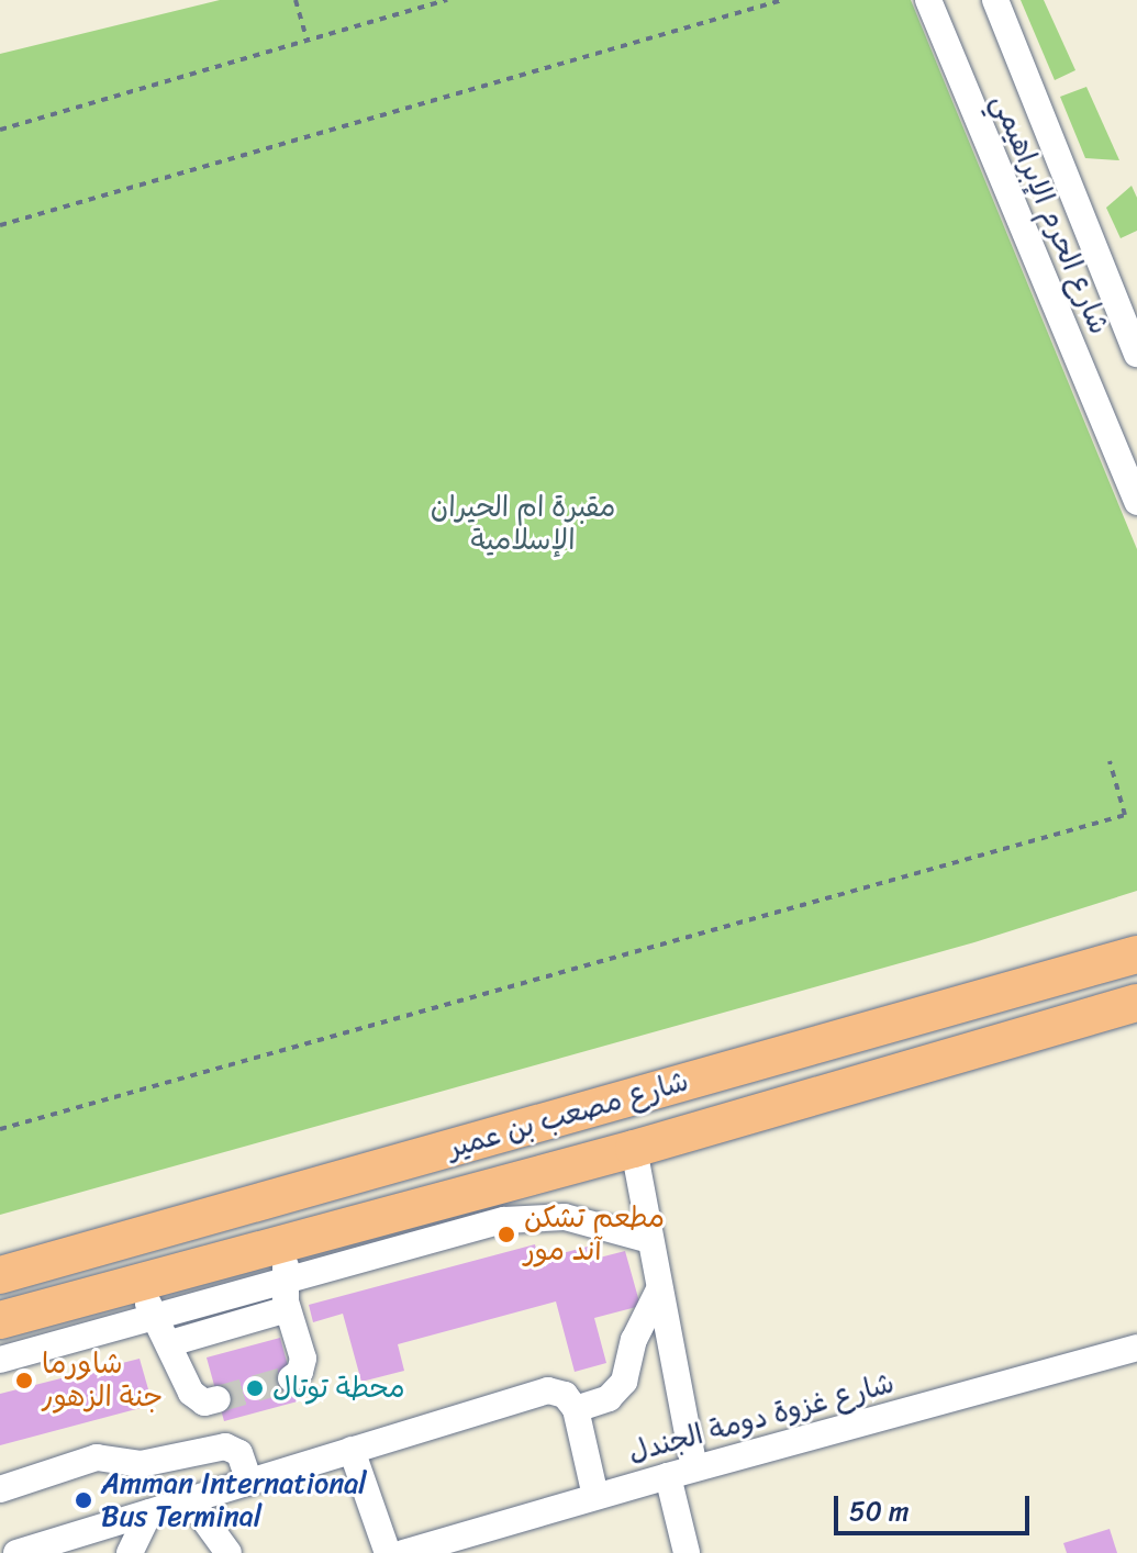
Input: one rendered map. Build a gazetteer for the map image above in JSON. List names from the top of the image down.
{
  "streets": {
    "highway": ["شارع مصعب بن عمير"],
    "street": ["شارع الحرم الإبراهيمي", "شارع غزوة دومة الجندل"]
  },
  "parks": ["مقبرة ام الحيران الإسلامية"],
  "places": [
    "مطعم تشكن آند مور",
    "شاورما جنة الزهور",
    "محطة توتال",
    "Amman International Bus Terminal"
  ],
  "scale_bar": "50 m"
}
